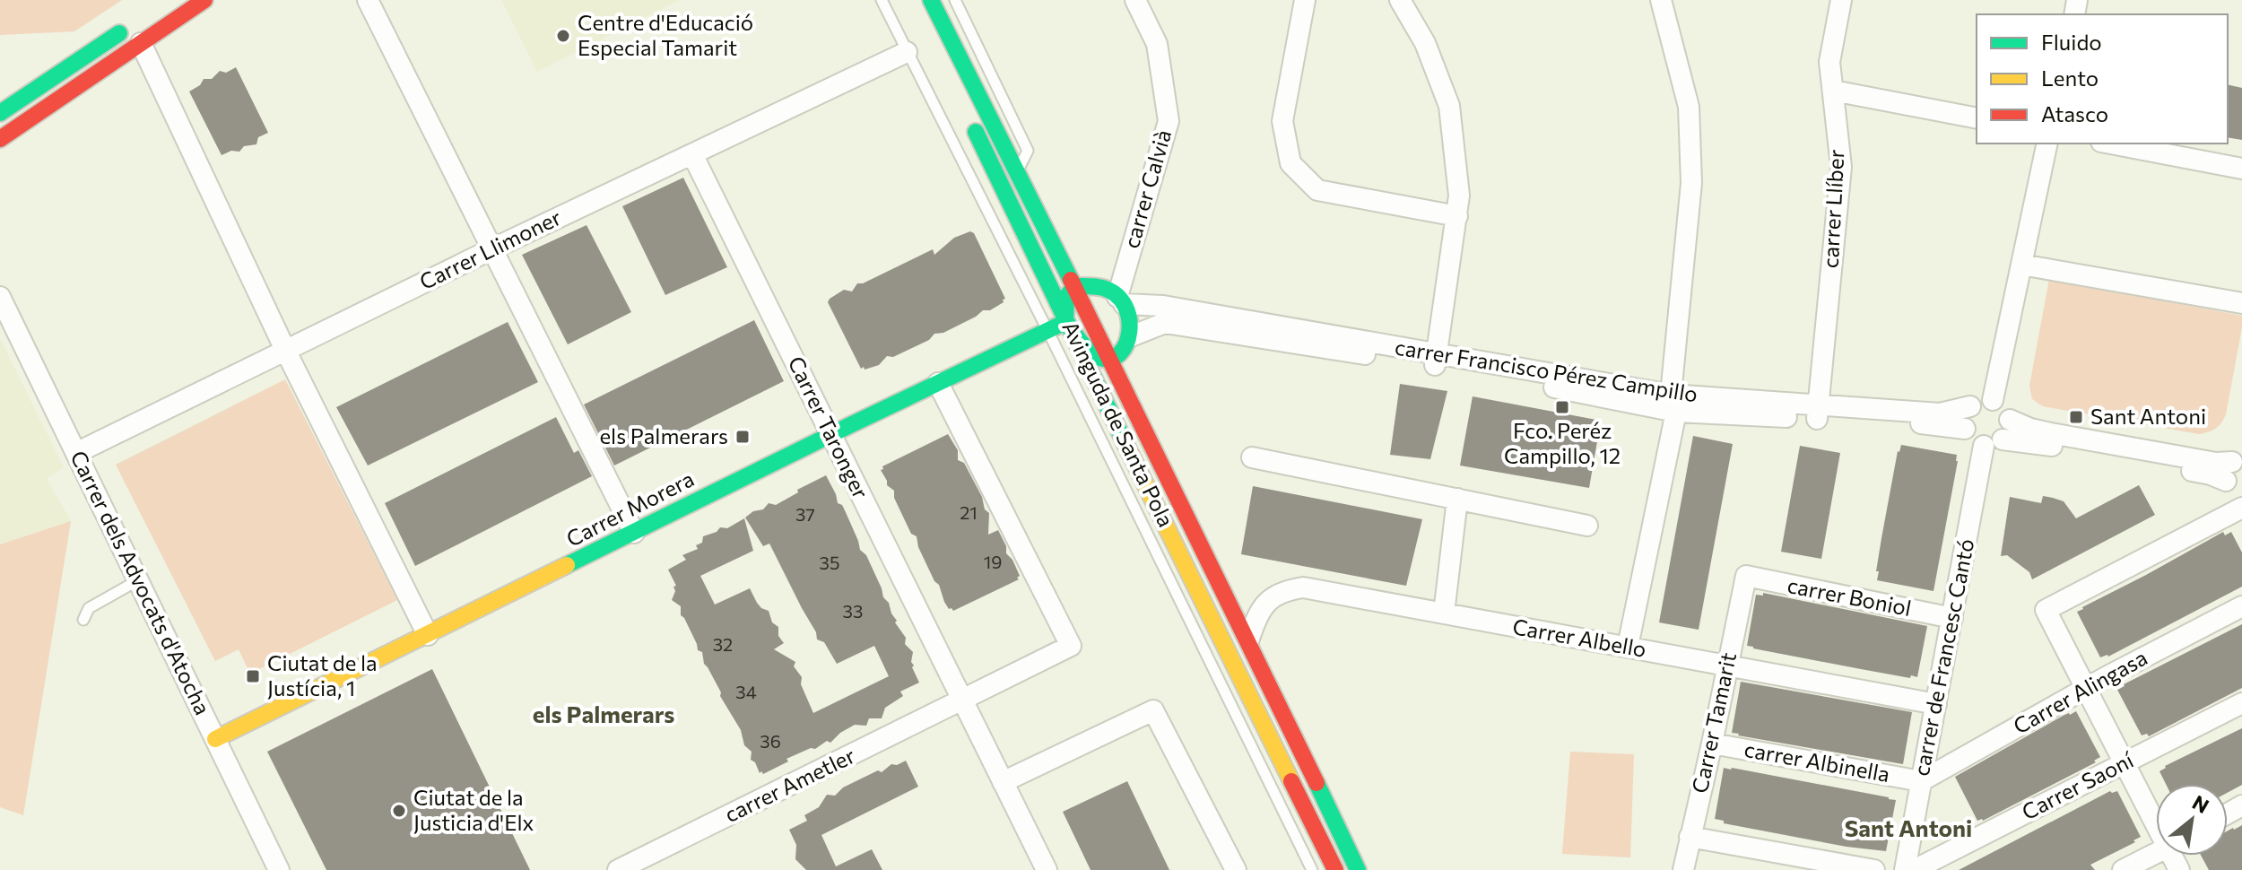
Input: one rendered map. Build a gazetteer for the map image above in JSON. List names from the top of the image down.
{
  "streets": {
    "main road": ["Avinguda de Santa Pola", "Carrer Morera"],
    "street": [
      "carrer Calvià",
      "carrer Llíber",
      "Carrer Llimoner",
      "carrer Francisco Pérez Campillo",
      "Carrer Taronger",
      "Carrer dels Advocats d'Atocha",
      "carrer Boniol",
      "Carrer Albello",
      "carrer de Francesc Cantó",
      "Carrer Alingasa",
      "Carrer Tamarit",
      "carrer Albinella",
      "carrer Ametler",
      "Carrer Saoní"
    ]
  },
  "crossings": [
    ["carrer Calvià", "carrer Francisco Pérez Campillo"],
    ["carrer Calvià", "Avinguda de Santa Pola"],
    ["carrer Llíber", "carrer Francisco Pérez Campillo"],
    ["Carrer Llimoner", "Avinguda de Santa Pola"],
    ["Carrer Llimoner", "Carrer Taronger"],
    ["Carrer Llimoner", "Carrer dels Advocats d'Atocha"],
    ["carrer Francisco Pérez Campillo", "Avinguda de Santa Pola"],
    ["carrer Francisco Pérez Campillo", "carrer de Francesc Cantó"],
    ["Avinguda de Santa Pola", "Carrer Morera"],
    ["Avinguda de Santa Pola", "Carrer Albello"],
    ["Carrer Taronger", "Carrer Morera"],
    ["Carrer Taronger", "carrer Ametler"],
    ["Carrer Morera", "Carrer dels Advocats d'Atocha"],
    ["carrer Boniol", "carrer de Francesc Cantó"],
    ["carrer Boniol", "Carrer Tamarit"],
    ["Carrer Albello", "carrer de Francesc Cantó"],
    ["Carrer Albello", "Carrer Tamarit"],
    ["carrer de Francesc Cantó", "Carrer Alingasa"],
    ["carrer de Francesc Cantó", "carrer Albinella"],
    ["Carrer Alingasa", "carrer Albinella"],
    ["Carrer Tamarit", "carrer Albinella"]
  ],
  "districts": ["els Palmerars", "Sant Antoni"],
  "places": {
    "other": ["Centre d'Educació Especial Tamarit", "Ciutat de la Justicia d'Elx"],
    "transit": [
      "Fco. Peréz Campillo, 12",
      "Sant Antoni",
      "els Palmerars",
      "Ciutat de la Justícia, 1"
    ]
  },
  "house_numbers": [
    "21",
    "37",
    "19",
    "35",
    "33",
    "32",
    "34",
    "36"
  ],
  "legend": ["Fluido", "Lento", "Atasco"],
  "north": "top right"
}
